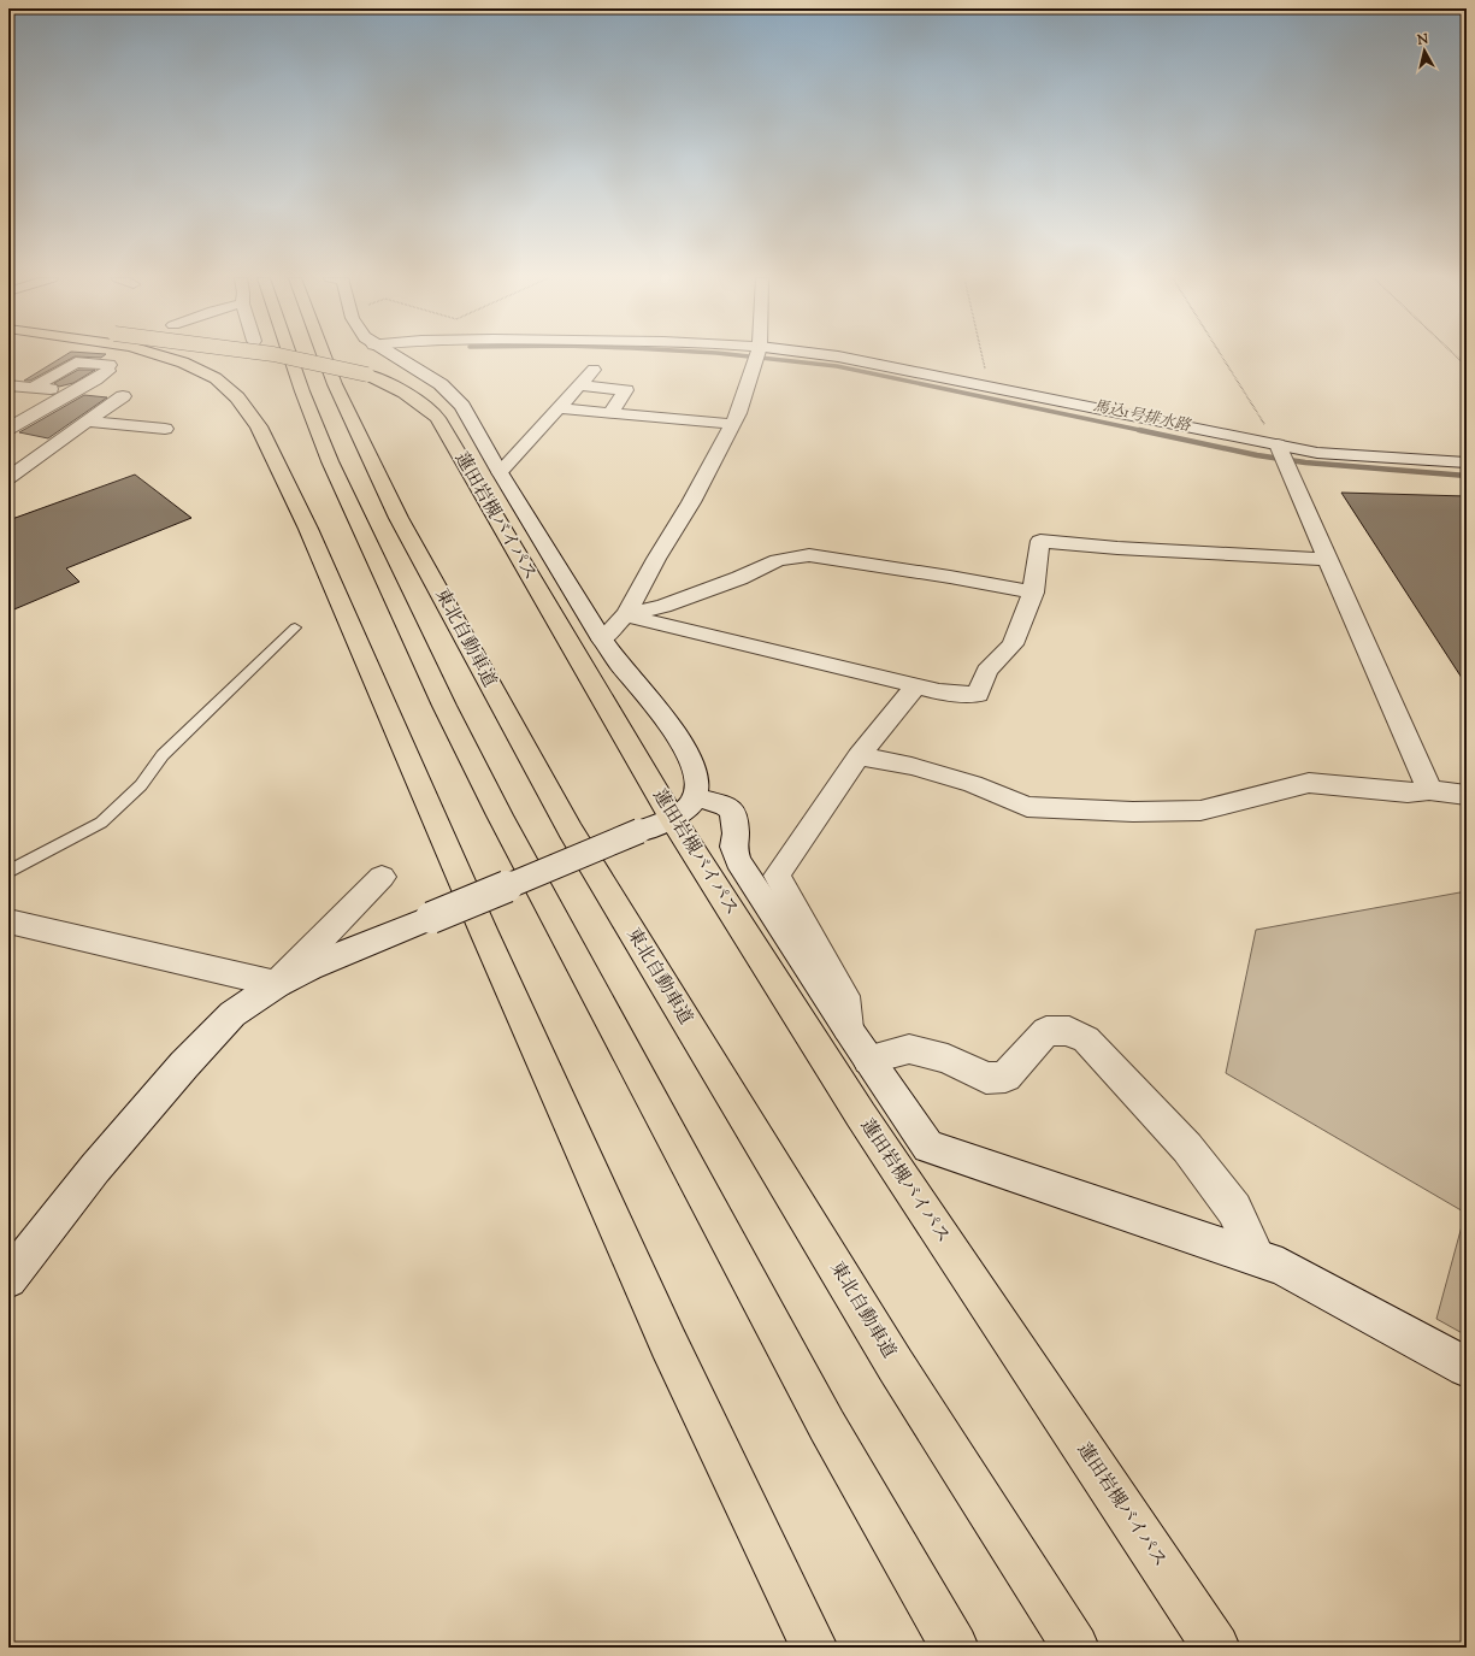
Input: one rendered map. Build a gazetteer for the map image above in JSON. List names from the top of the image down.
{
  "streets": {
    "highway": ["蓮田岩槻バイパス", "東北自動車道"]
  },
  "water": ["馬込1号排水路"],
  "north": "top"
}
